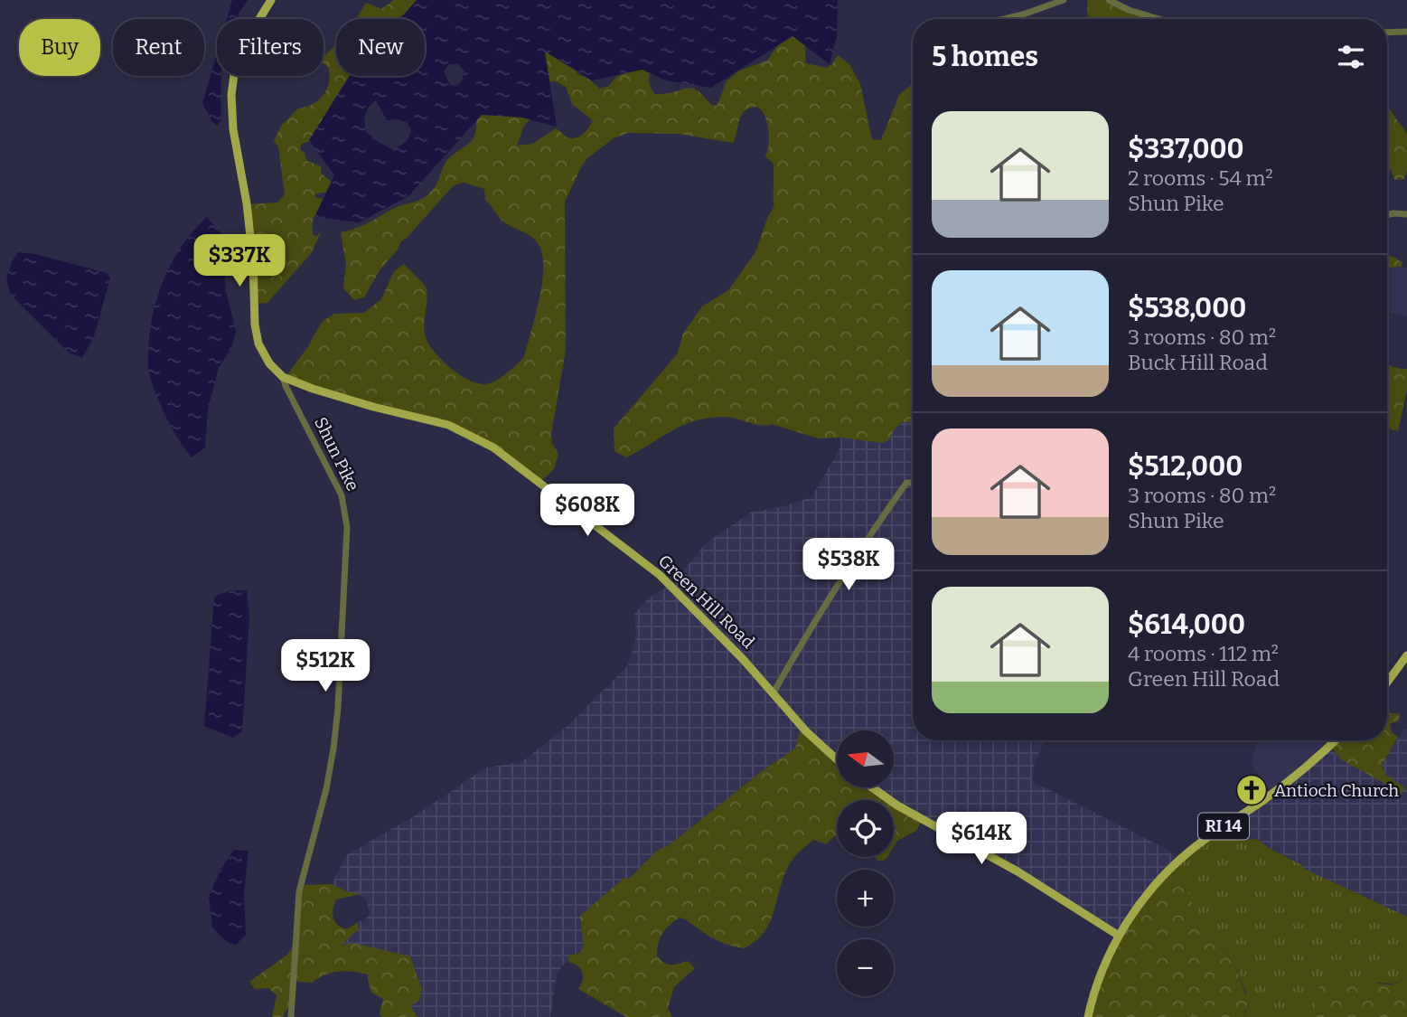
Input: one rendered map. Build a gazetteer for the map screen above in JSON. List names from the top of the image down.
{
  "streets": {
    "main road": ["Shun Pike", "Green Hill Road", "RI 14"]
  },
  "crossings": [
    ["Shun Pike", "Green Hill Road"]
  ],
  "places": {
    "church": ["Antioch Church"]
  },
  "north": "left",
  "page": {
    "chip": [
      "Buy",
      "Rent",
      "Filters",
      "New"
    ],
    "heading": "5 homes",
    "list": [
      {
        "name": "$337,000",
        "note": "2 rooms · 54 m² · Shun Pike"
      },
      {
        "name": "$538,000",
        "note": "3 rooms · 80 m² · Buck Hill Road"
      },
      {
        "name": "$512,000",
        "note": "3 rooms · 80 m² · Shun Pike"
      },
      {
        "name": "$614,000",
        "note": "4 rooms · 112 m² · Green Hill Road"
      }
    ],
    "price": [
      "$337K",
      "$608K",
      "$538K",
      "$512K",
      "$614K"
    ],
    "map_buttons": ["+", "−"]
  }
}
